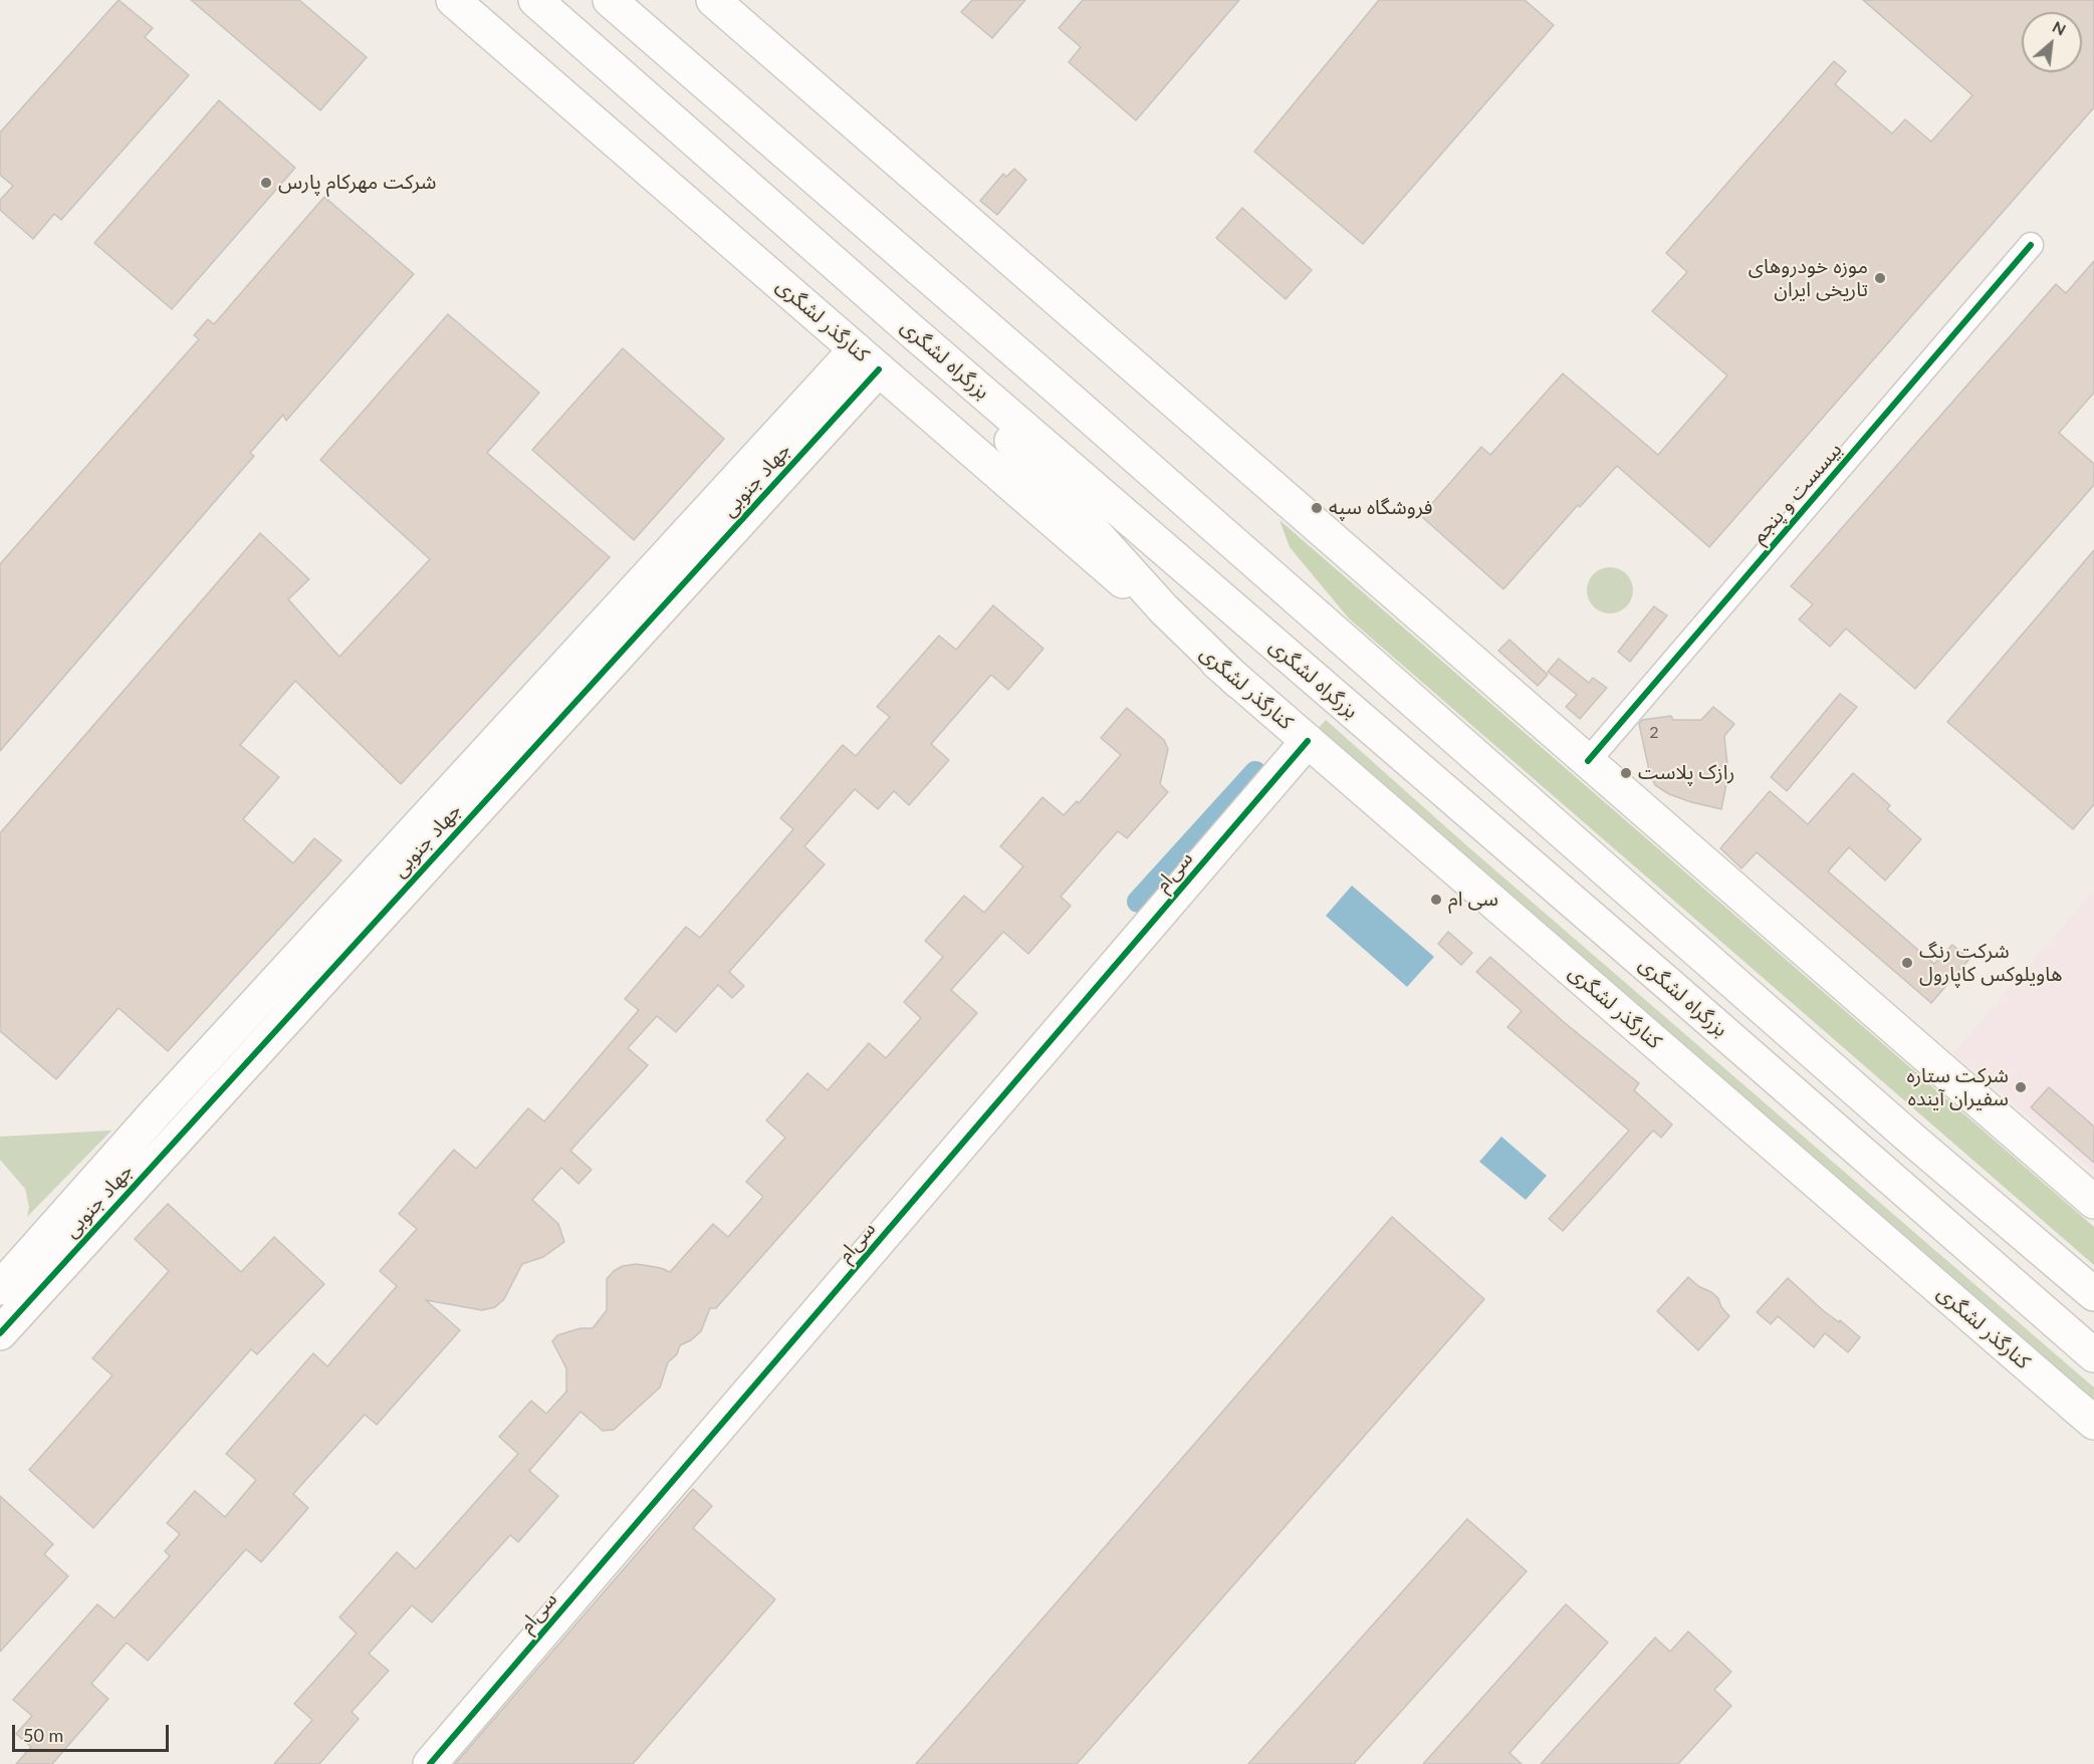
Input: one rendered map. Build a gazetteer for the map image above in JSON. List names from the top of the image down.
{
  "streets": {
    "main road": [
      "کنارگذر لشگری",
      "بزرگراه لشگری",
      "جهاد جنوبی",
      "سی‌ام"
    ],
    "street": ["بیسست و پنجم"]
  },
  "crossings": [
    ["کنارگذر لشگری", "جهاد جنوبی"],
    ["کنارگذر لشگری", "سی‌ام"]
  ],
  "places": [
    "شرکت مهرکام پارس",
    "موزه خودروهای تاریخی ایران",
    "فروشگاه سپه",
    "رازک پلاست",
    "سی ام",
    "شرکت رنگ هاویلوکس کاپارول",
    "شرکت ستاره سفیران آینده"
  ],
  "house_numbers": ["2"],
  "scale_bar": "50 m",
  "north": "top right"
}
